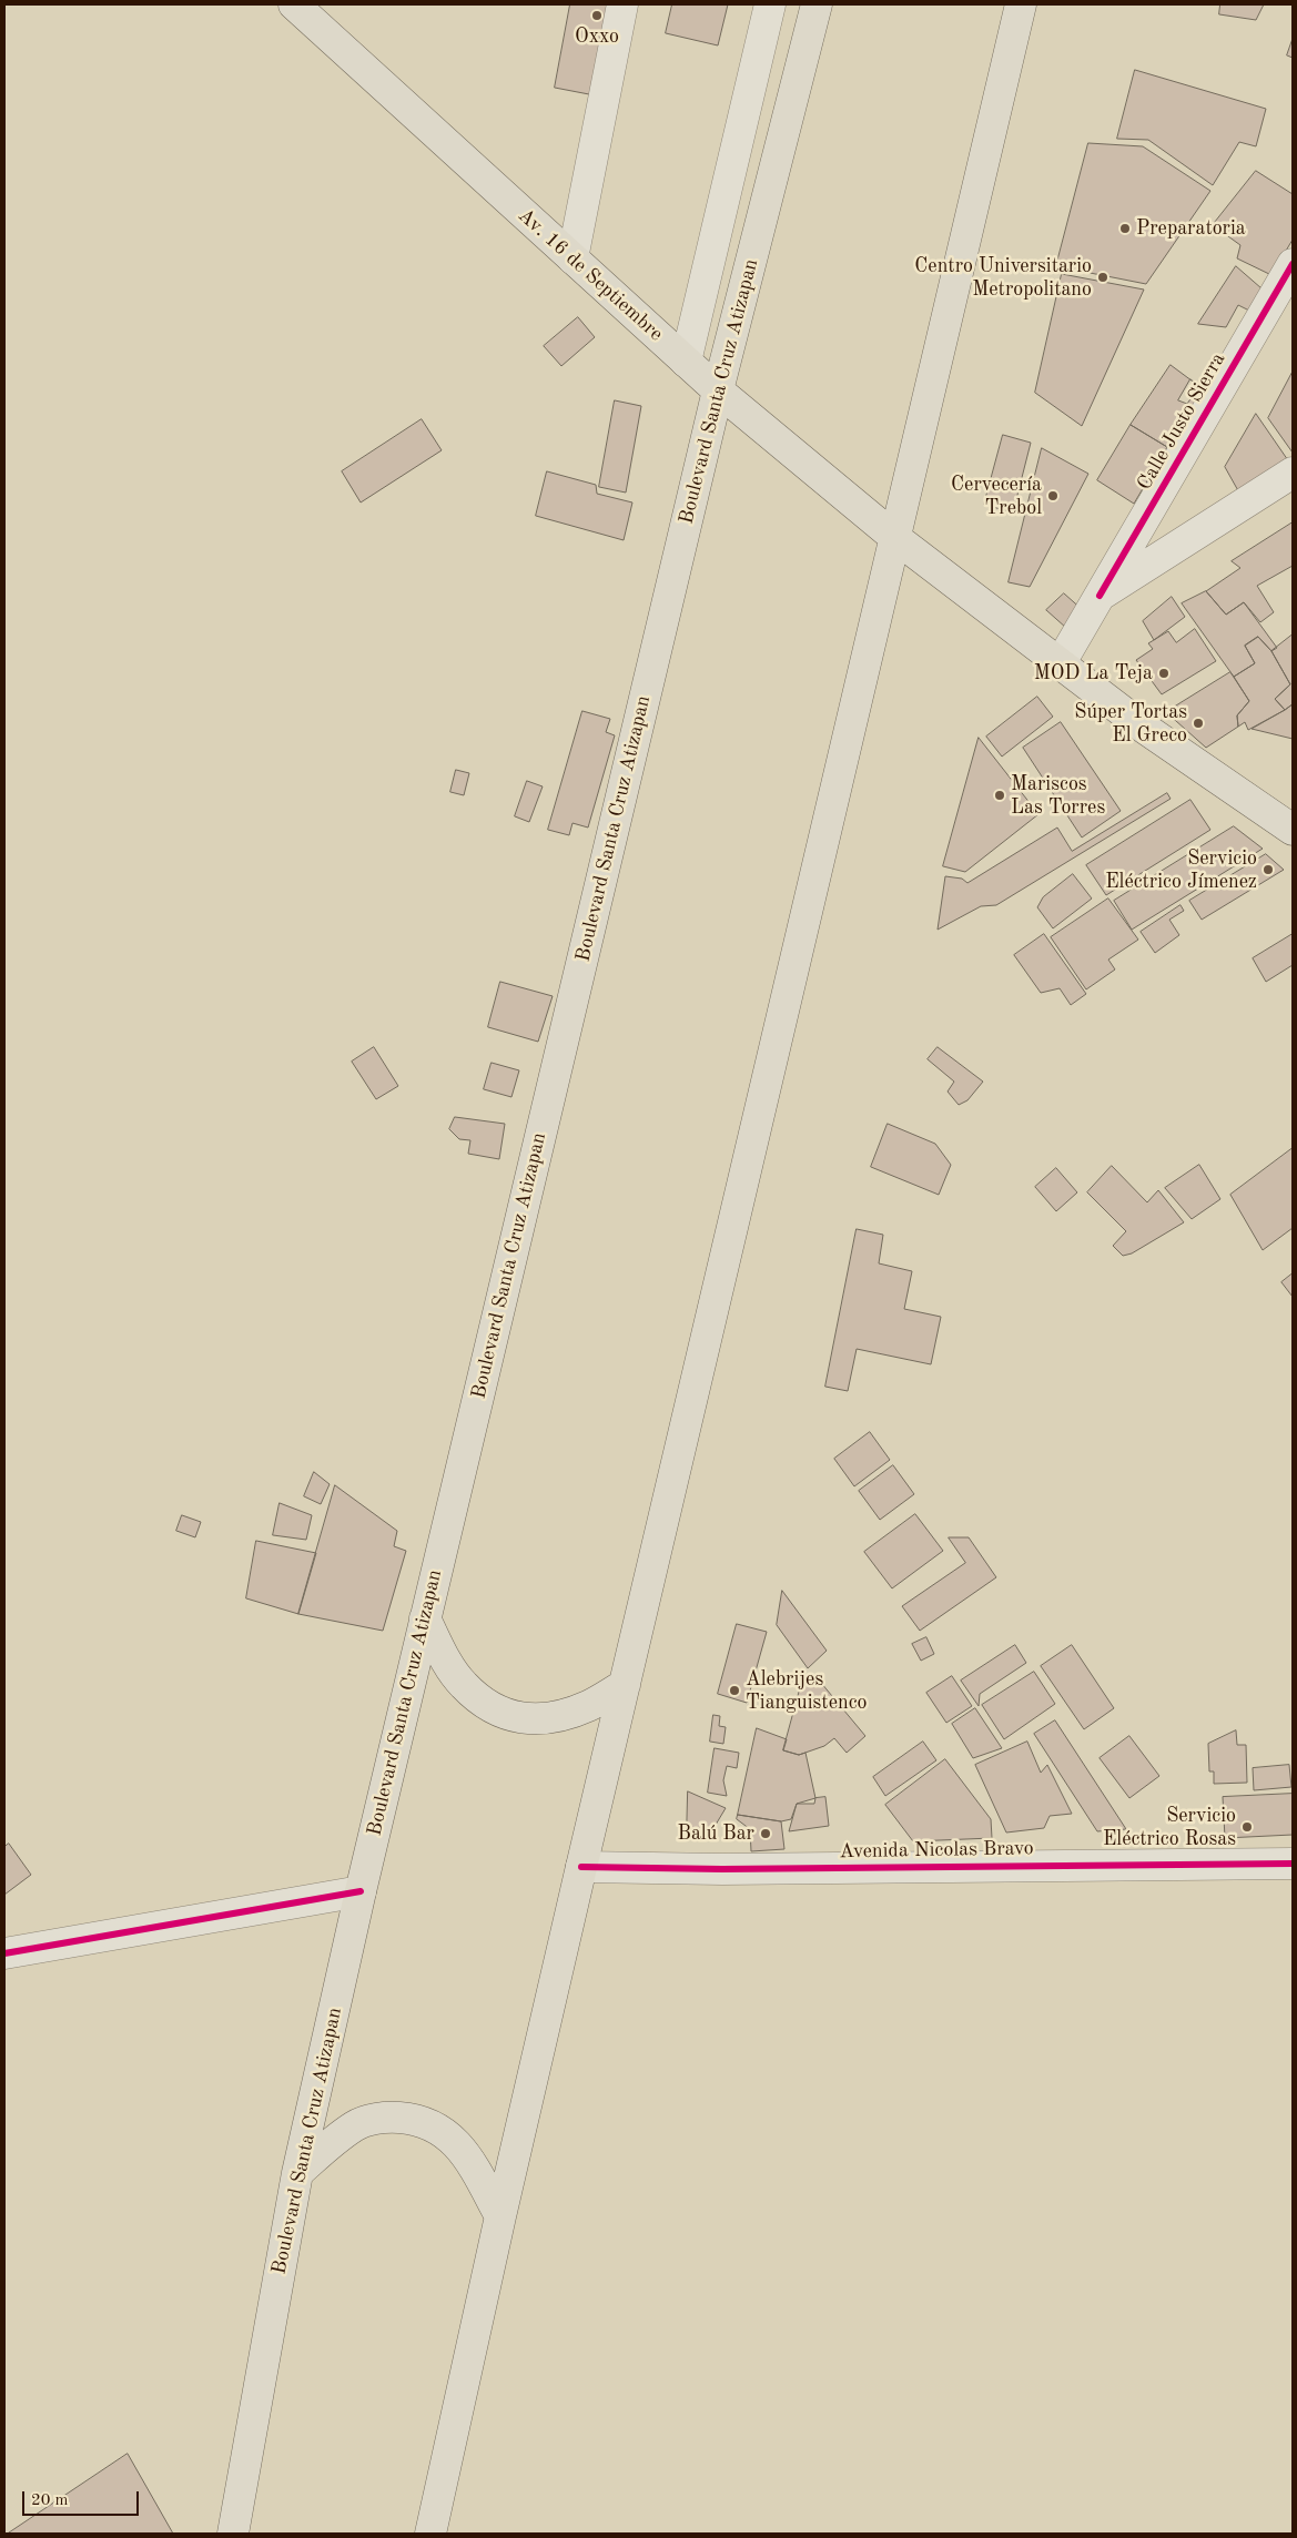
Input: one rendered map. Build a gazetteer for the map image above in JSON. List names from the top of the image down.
{
  "streets": {
    "main road": ["Av. 16 de Septiembre", "Boulevard Santa Cruz Atizapan"],
    "street": ["Calle Justo Sierra", "Avenida Nicolas Bravo"]
  },
  "crossings": [
    ["Av. 16 de Septiembre", "Boulevard Santa Cruz Atizapan"],
    ["Av. 16 de Septiembre", "Calle Justo Sierra"]
  ],
  "places": [
    "Oxxo",
    "Preparatoria",
    "Centro Universitario Metropolitano",
    "Cervecería Trebol",
    "MOD La Teja",
    "Súper Tortas El Greco",
    "Mariscos Las Torres",
    "Servicio Eléctrico Jímenez",
    "Alebrijes Tianguistenco",
    "Servicio Eléctrico Rosas",
    "Balú Bar"
  ],
  "scale_bar": "20 m"
}
